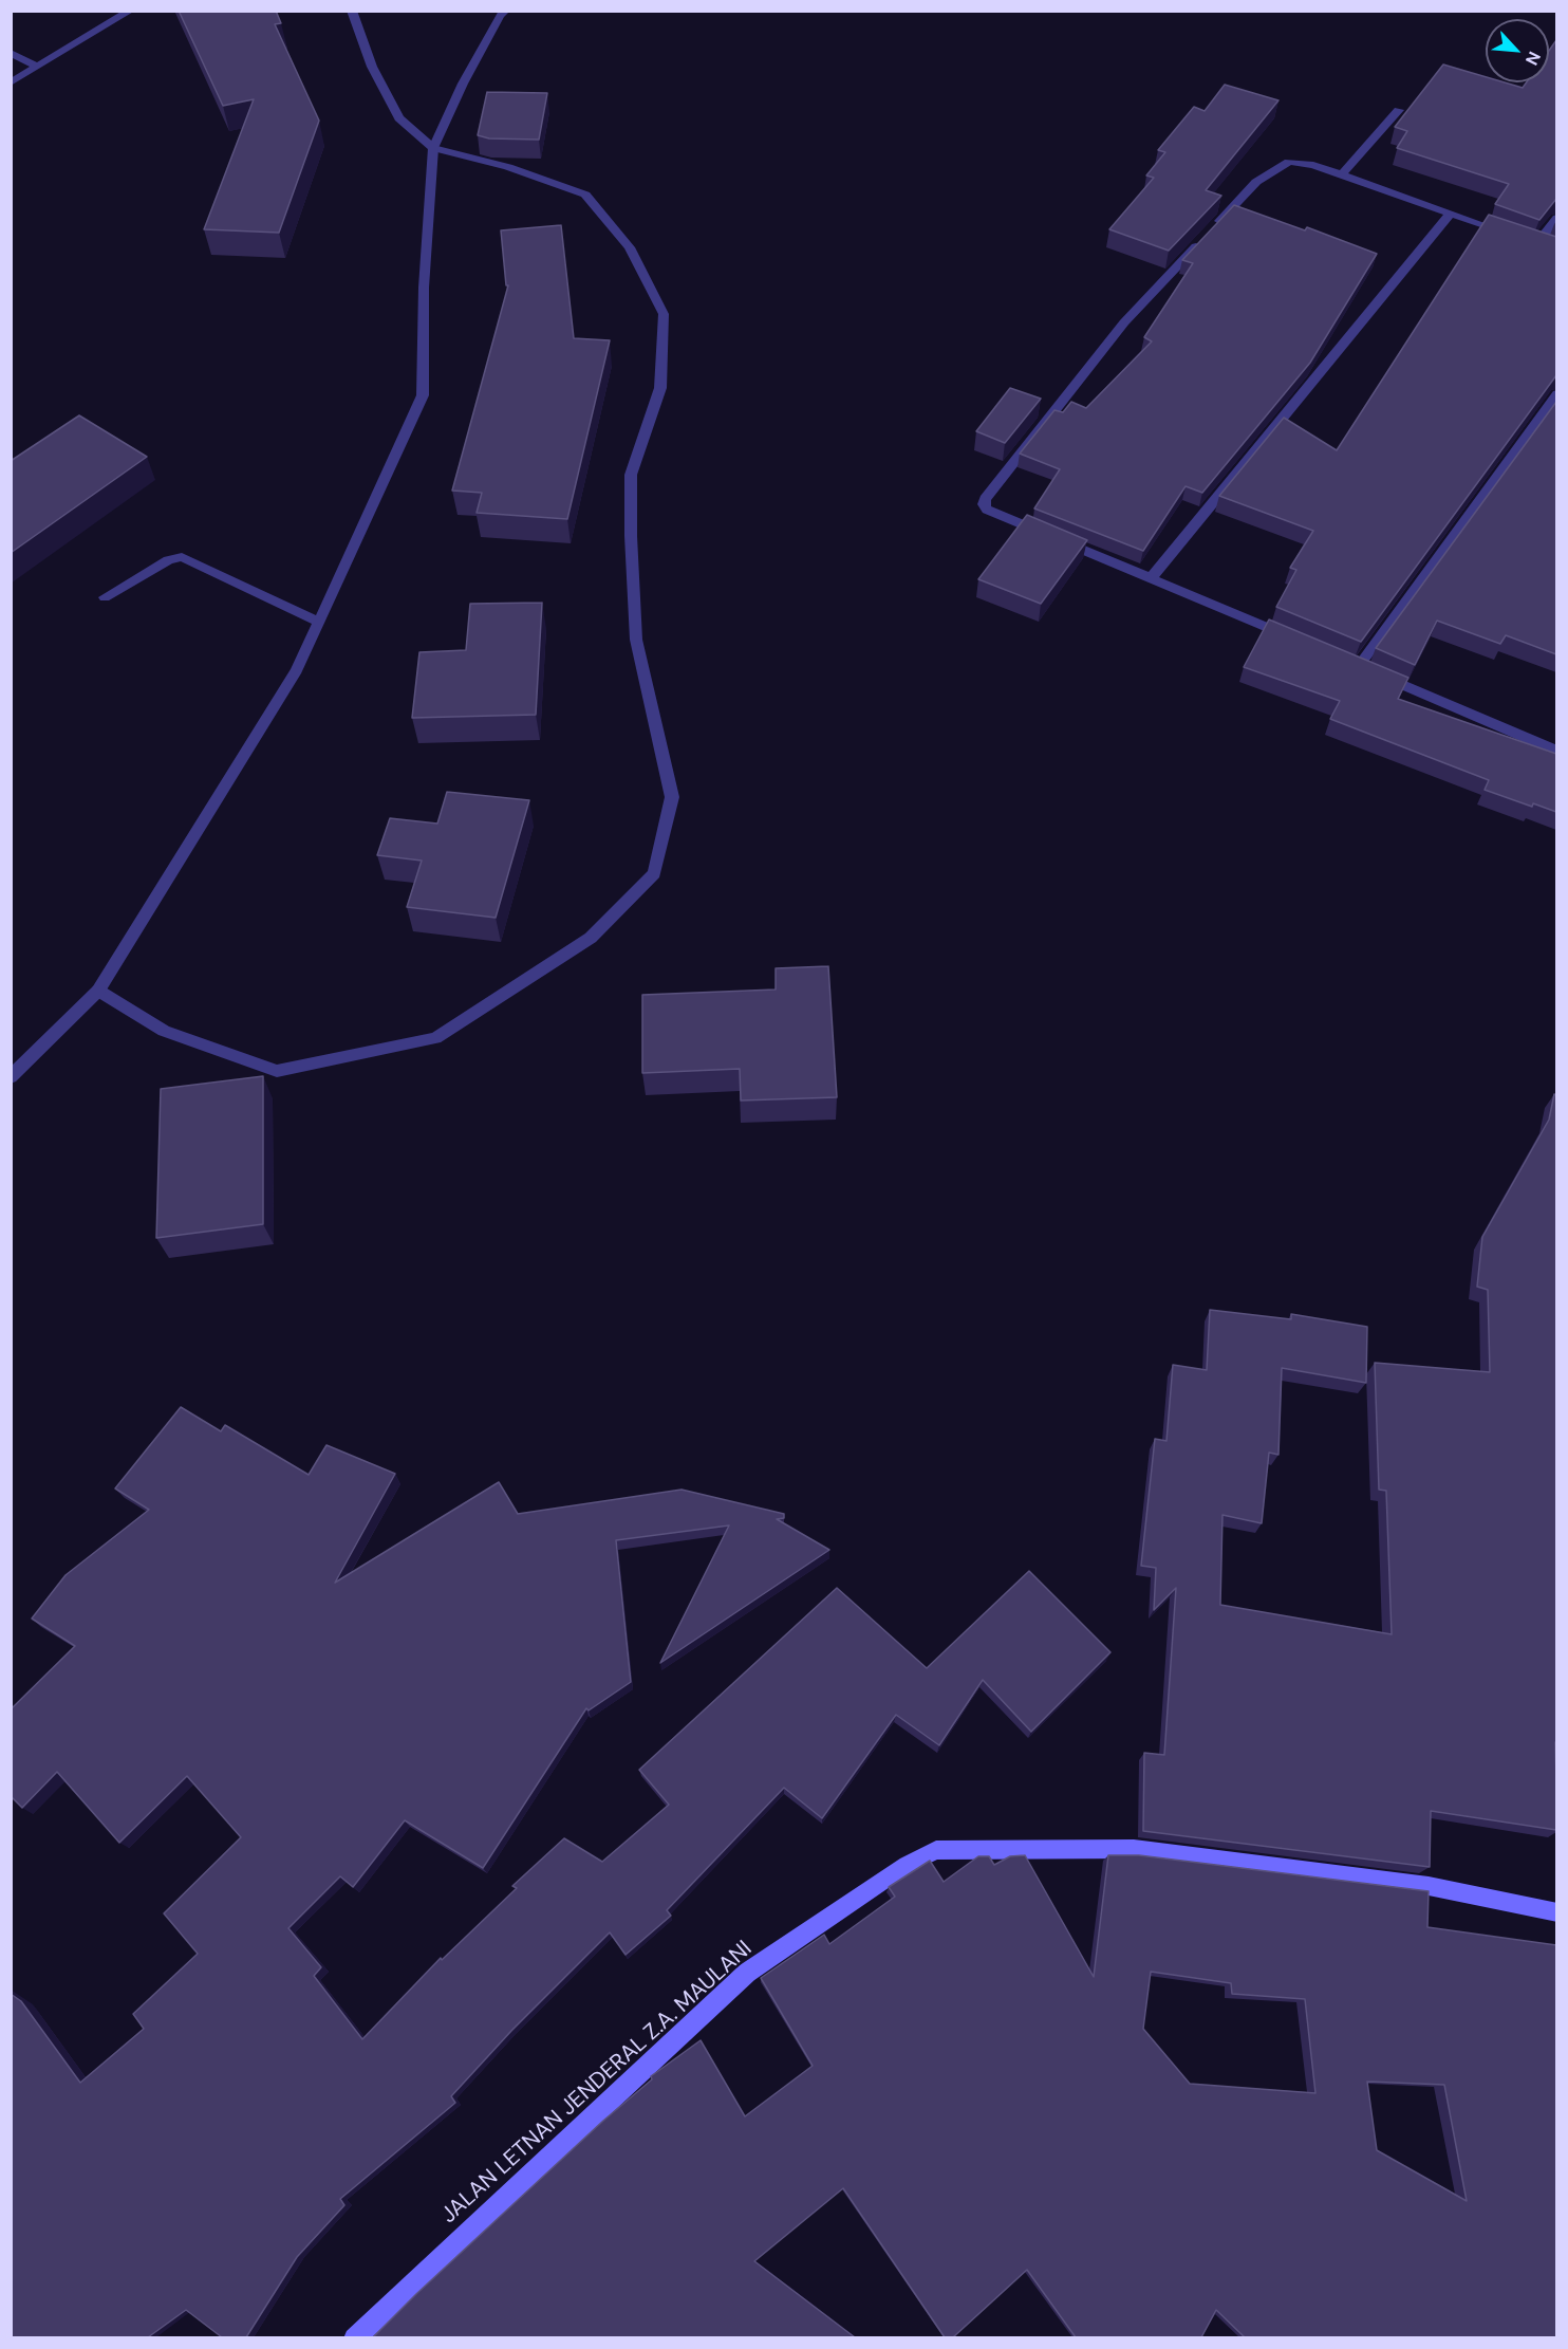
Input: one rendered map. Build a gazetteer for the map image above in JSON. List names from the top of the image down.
{
  "streets": {
    "street": ["JALAN LETNAN JENDERAL Z.A. MAULANI"]
  },
  "north": "bottom right"
}
